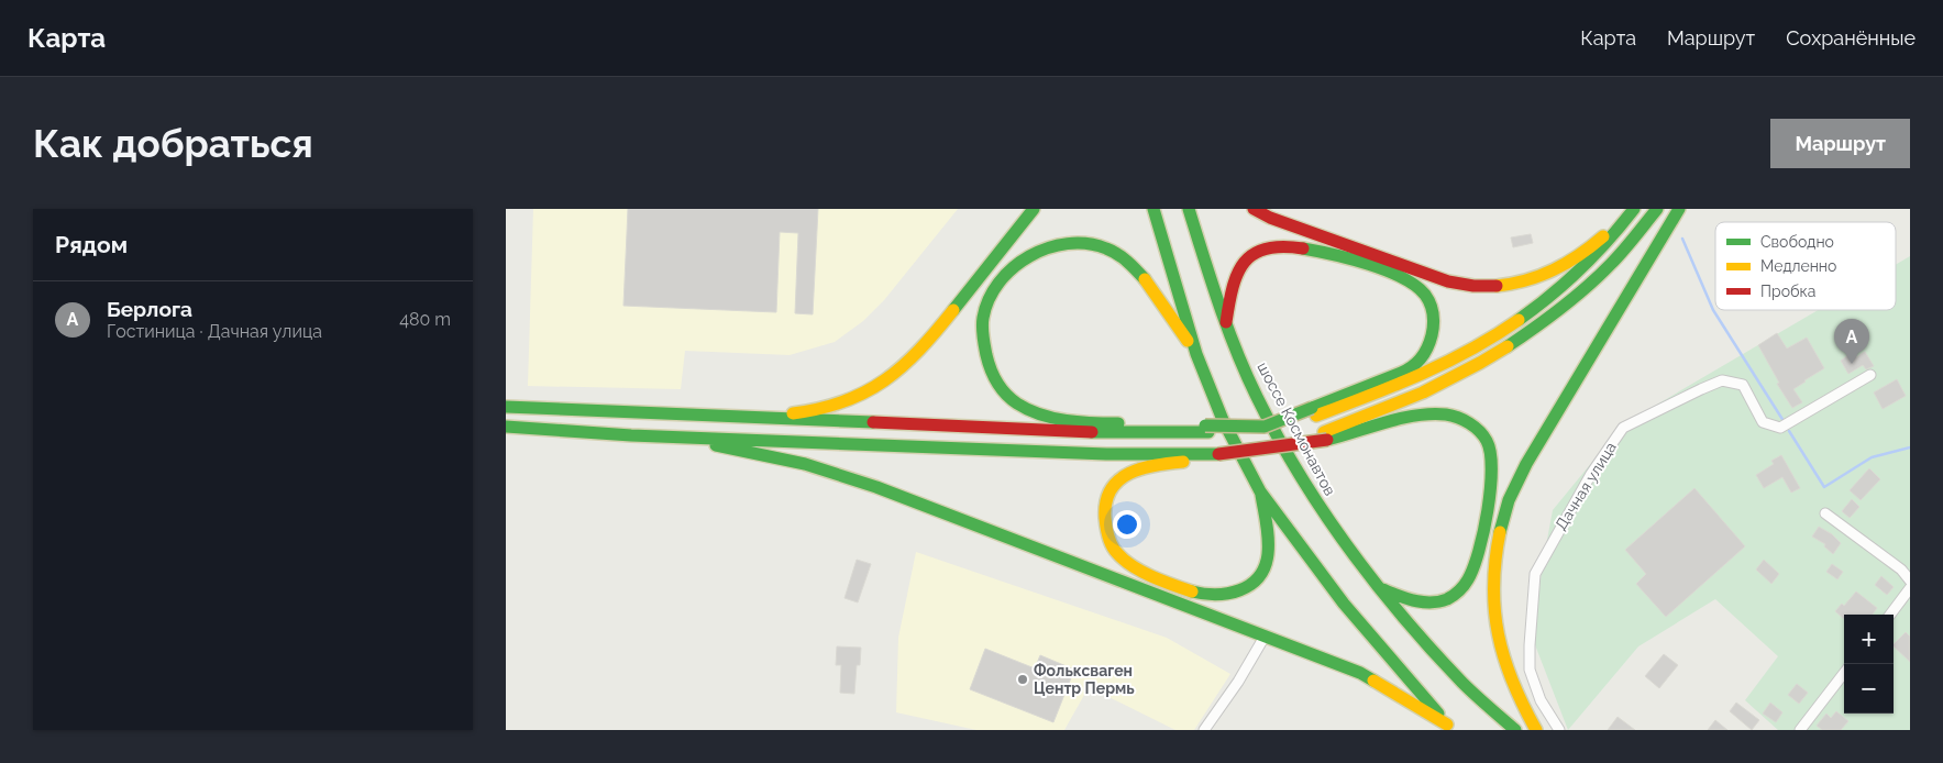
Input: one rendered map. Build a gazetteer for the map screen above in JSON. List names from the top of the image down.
{
  "streets": {
    "main road": ["шоссе Космонавтов"],
    "street": ["Дачная улица"]
  },
  "places": ["Фольксваген Центр Пермь"],
  "legend": ["Свободно", "Медленно", "Пробка"],
  "page": {
    "header": "Карта",
    "nav": ["Карта", "Маршрут", "Сохранённые"],
    "buttons": "Маршрут",
    "title": "Как добраться",
    "heading": "Рядом",
    "list": [
      {
        "mark": "A",
        "name": "Берлога",
        "note": "Гостиница · Дачная улица",
        "value": "480 m"
      }
    ],
    "pins": "A",
    "map_buttons": ["+", "−"]
  }
}
